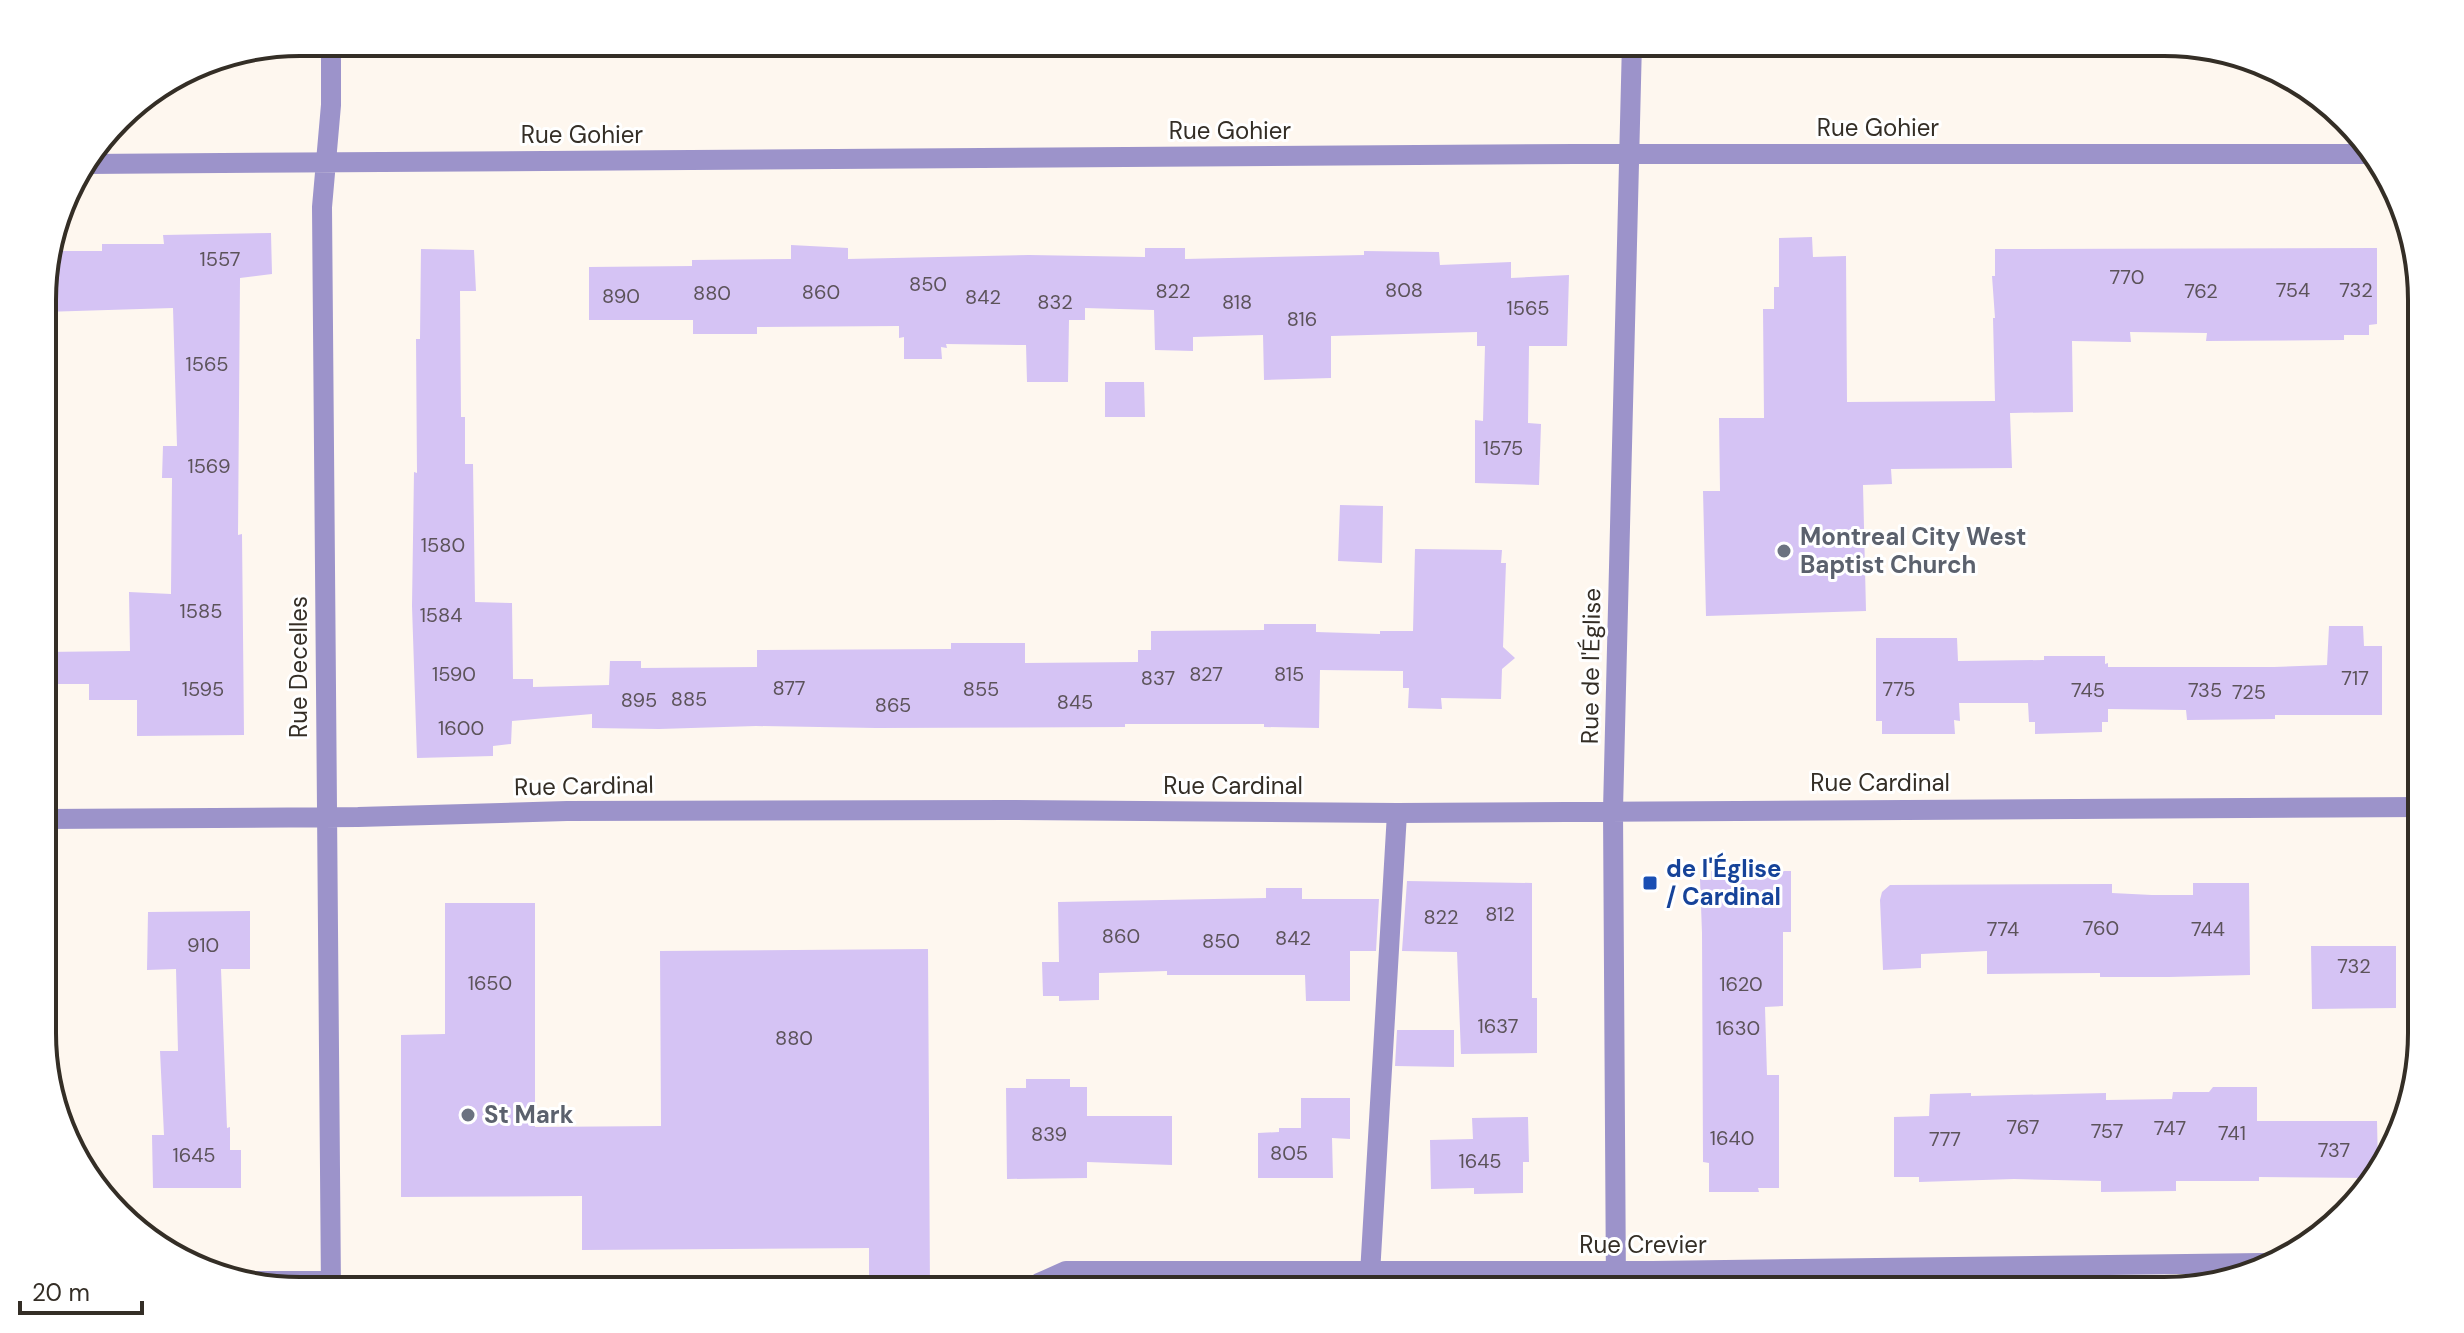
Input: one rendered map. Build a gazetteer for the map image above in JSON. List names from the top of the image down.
{
  "streets": {
    "street": [
      "Rue Gohier",
      "Rue de l'Église",
      "Rue Decelles",
      "Rue Cardinal",
      "Rue Crevier"
    ]
  },
  "crossings": [
    ["Rue Gohier", "Rue de l'Église"],
    ["Rue Gohier", "Rue Decelles"],
    ["Rue de l'Église", "Rue Cardinal"],
    ["Rue Decelles", "Rue Cardinal"]
  ],
  "places": {
    "other": ["Montreal City West Baptist Church", "St Mark"],
    "transit": ["de l'Église / Cardinal"]
  },
  "house_numbers": [
    "1557",
    "770",
    "850",
    "808",
    "754",
    "732",
    "822",
    "762",
    "860",
    "880",
    "890",
    "842",
    "832",
    "818",
    "1565",
    "816",
    "1565",
    "1575",
    "1569",
    "1580",
    "1585",
    "1584",
    "1590",
    "827",
    "815",
    "837",
    "717",
    "877",
    "1595",
    "855",
    "775",
    "745",
    "735",
    "725",
    "885",
    "895",
    "845",
    "865",
    "1600",
    "812",
    "822",
    "760",
    "774",
    "744",
    "860",
    "842",
    "850",
    "910",
    "732",
    "1650",
    "1620",
    "1637",
    "1630",
    "880",
    "767",
    "747",
    "757",
    "741",
    "839",
    "1640",
    "777",
    "737",
    "805",
    "1645",
    "1645"
  ],
  "scale_bar": "20 m"
}
